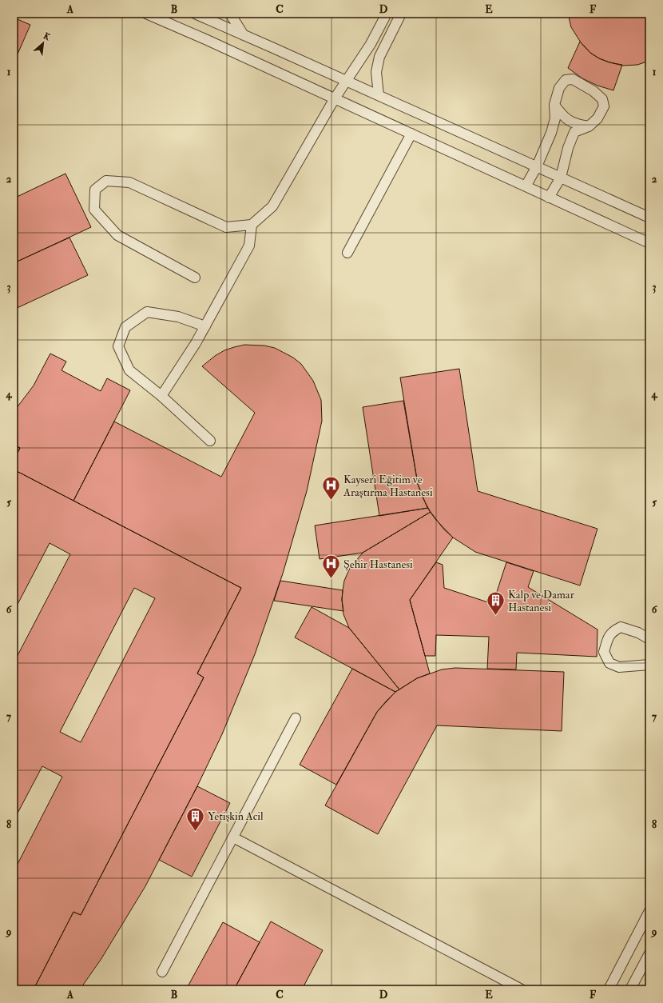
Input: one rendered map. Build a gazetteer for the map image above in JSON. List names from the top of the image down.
{
  "places": {
    "hospital": ["Kayseri Eğitim ve Araştırma Hastanesi", "Şehir Hastanesi"],
    "building": ["Kalp ve Damar Hastanesi", "Yetişkin Acil"]
  },
  "north": "top right",
  "grid": {
    "columns": [
      "A",
      "B",
      "C",
      "D",
      "E",
      "F"
    ],
    "rows": [
      "1",
      "2",
      "3",
      "4",
      "5",
      "6",
      "7",
      "8",
      "9"
    ]
  }
}
